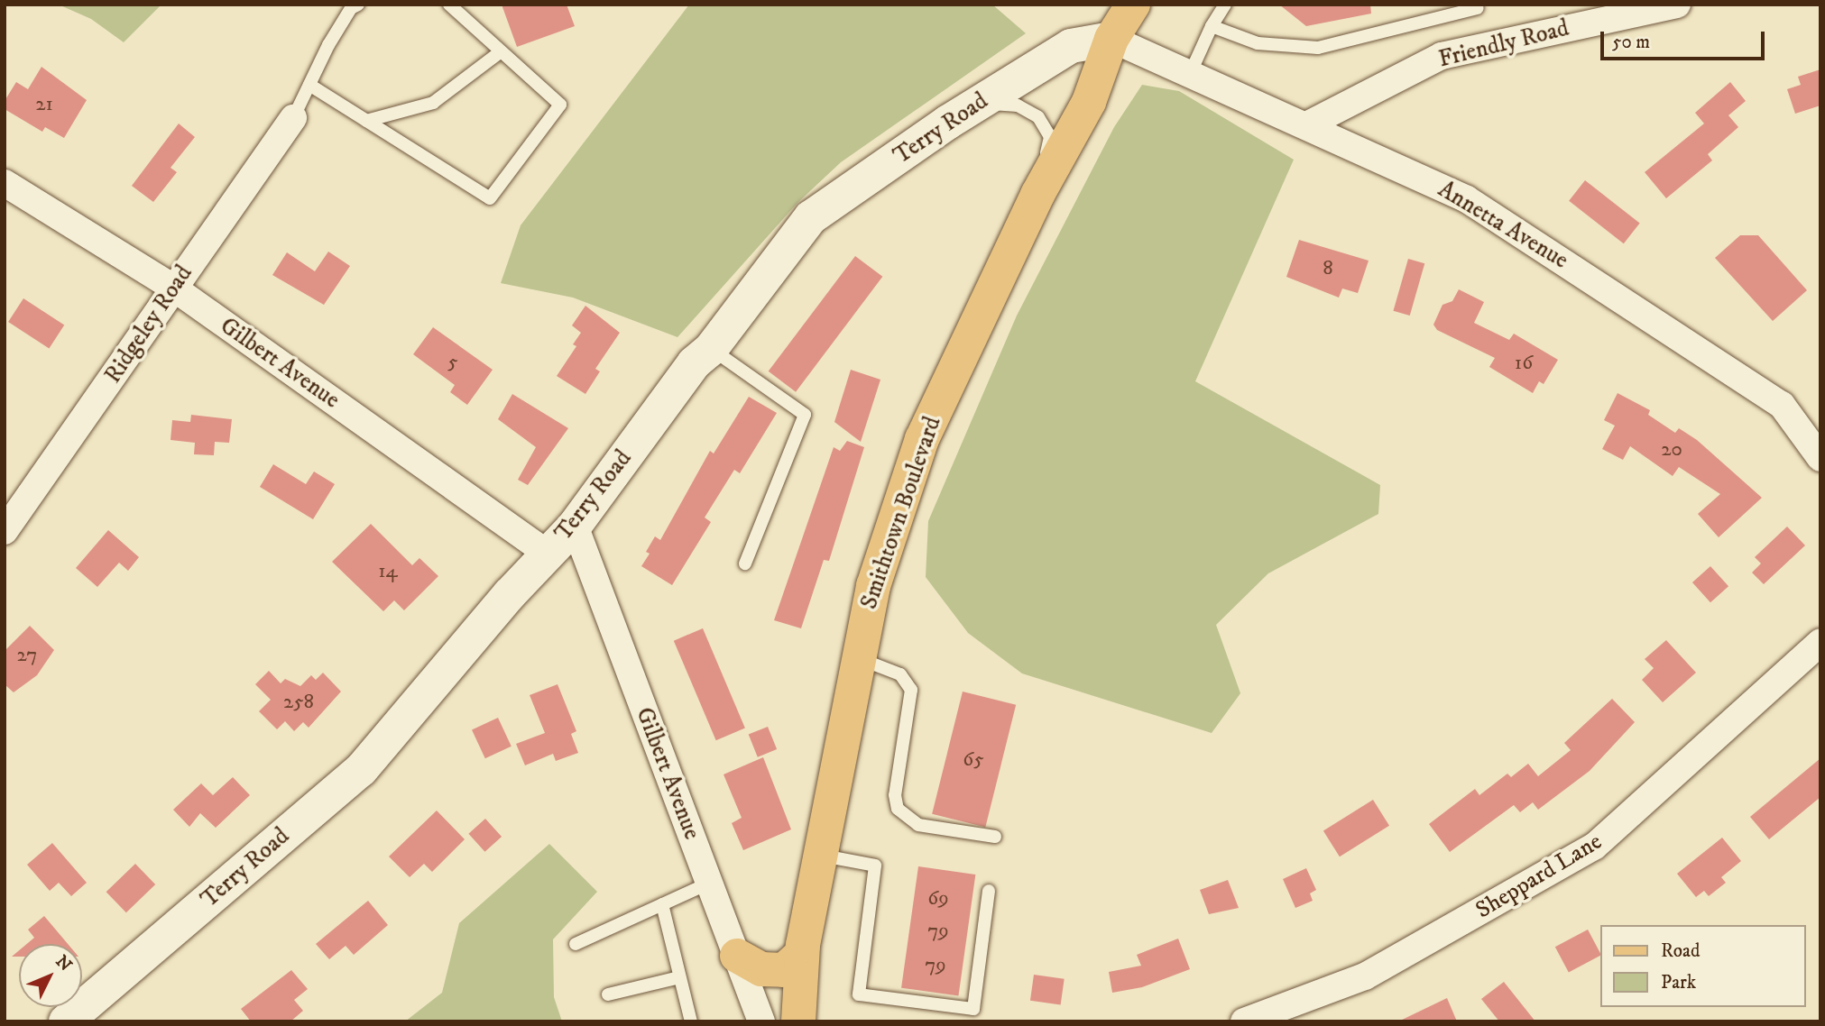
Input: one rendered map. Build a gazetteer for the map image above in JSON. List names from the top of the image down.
{
  "streets": {
    "main road": ["Smithtown Boulevard"],
    "street": [
      "Friendly Road",
      "Terry Road",
      "Annetta Avenue",
      "Ridgeley Road",
      "Gilbert Avenue",
      "Sheppard Lane"
    ]
  },
  "crossings": [
    ["Friendly Road", "Annetta Avenue"],
    ["Terry Road", "Annetta Avenue"],
    ["Terry Road", "Gilbert Avenue"],
    ["Terry Road", "Smithtown Boulevard"],
    ["Annetta Avenue", "Smithtown Boulevard"],
    ["Ridgeley Road", "Gilbert Avenue"]
  ],
  "house_numbers": [
    "21",
    "8",
    "5",
    "16",
    "20",
    "14",
    "27",
    "258",
    "65",
    "69",
    "79",
    "79"
  ],
  "legend": ["Road", "Park"],
  "scale_bar": "50 m",
  "north": "top right"
}
